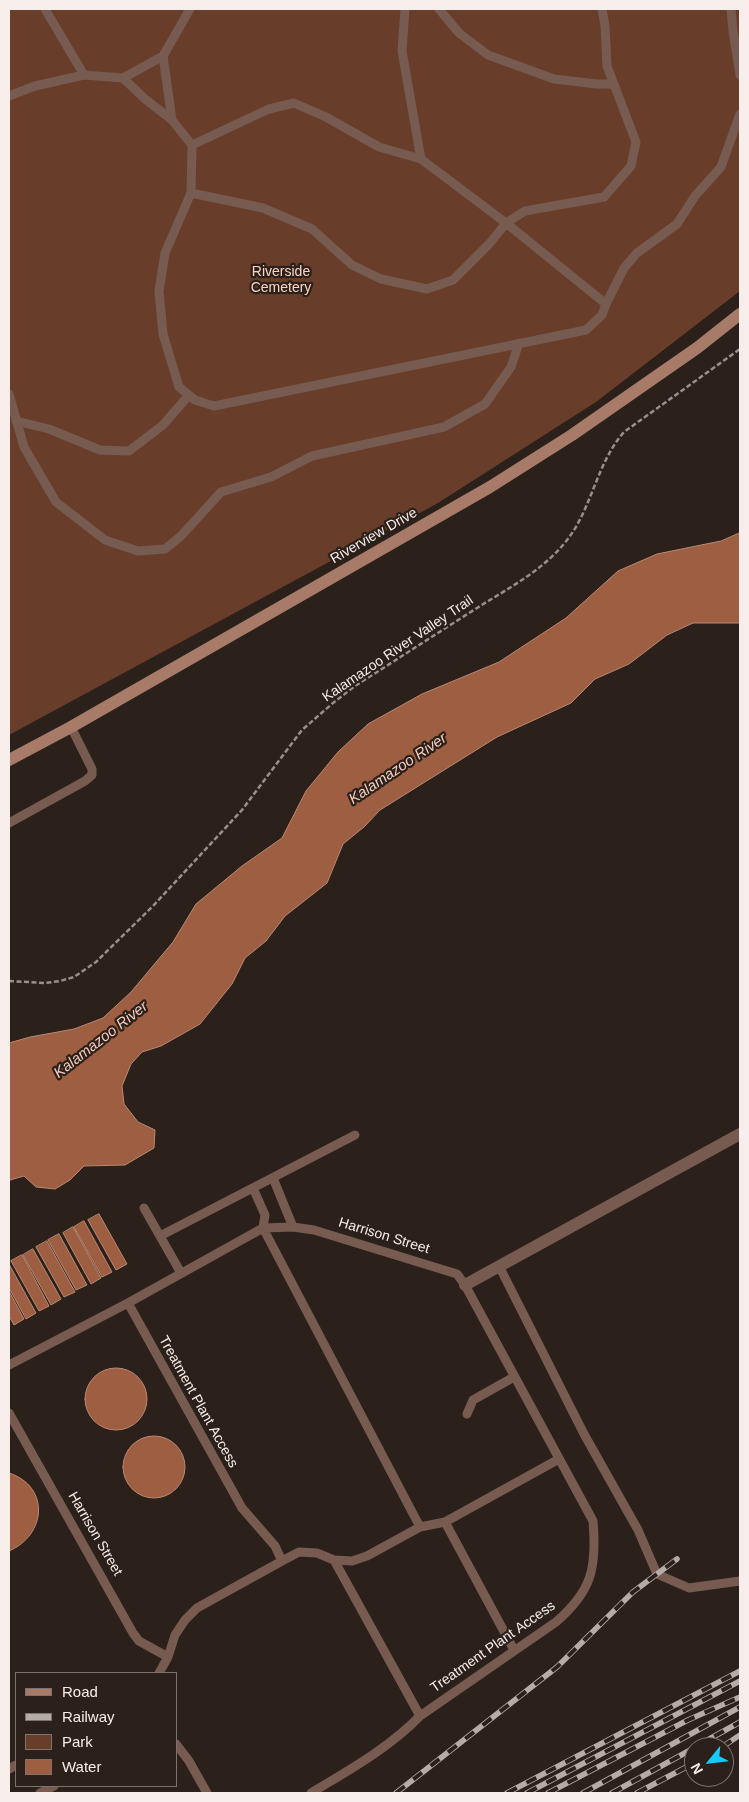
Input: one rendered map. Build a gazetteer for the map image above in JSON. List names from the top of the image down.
{
  "streets": {
    "street": ["Riverview Drive"],
    "lane": ["Harrison Street", "Treatment Plant Access"],
    "path": ["Kalamazoo River Valley Trail"]
  },
  "crossings": [
    ["Harrison Street", "Treatment Plant Access"]
  ],
  "water": ["Kalamazoo River"],
  "parks": ["Riverside Cemetery"],
  "legend": [
    "Road",
    "Railway",
    "Park",
    "Water"
  ],
  "north": "bottom left"
}
